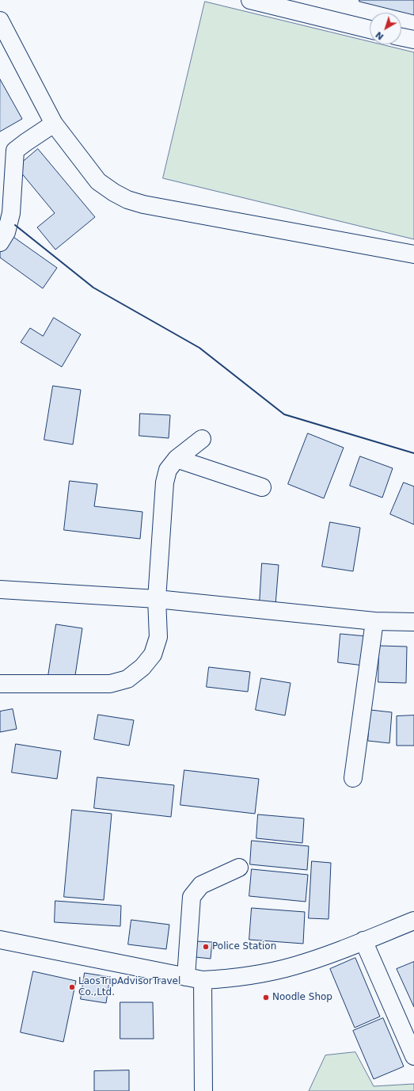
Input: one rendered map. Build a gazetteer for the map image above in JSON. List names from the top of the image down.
{
  "places": ["Police Station", "LaosTripAdvisorTravel Co.,Ltd.", "Noodle Shop"],
  "north": "bottom left"
}
